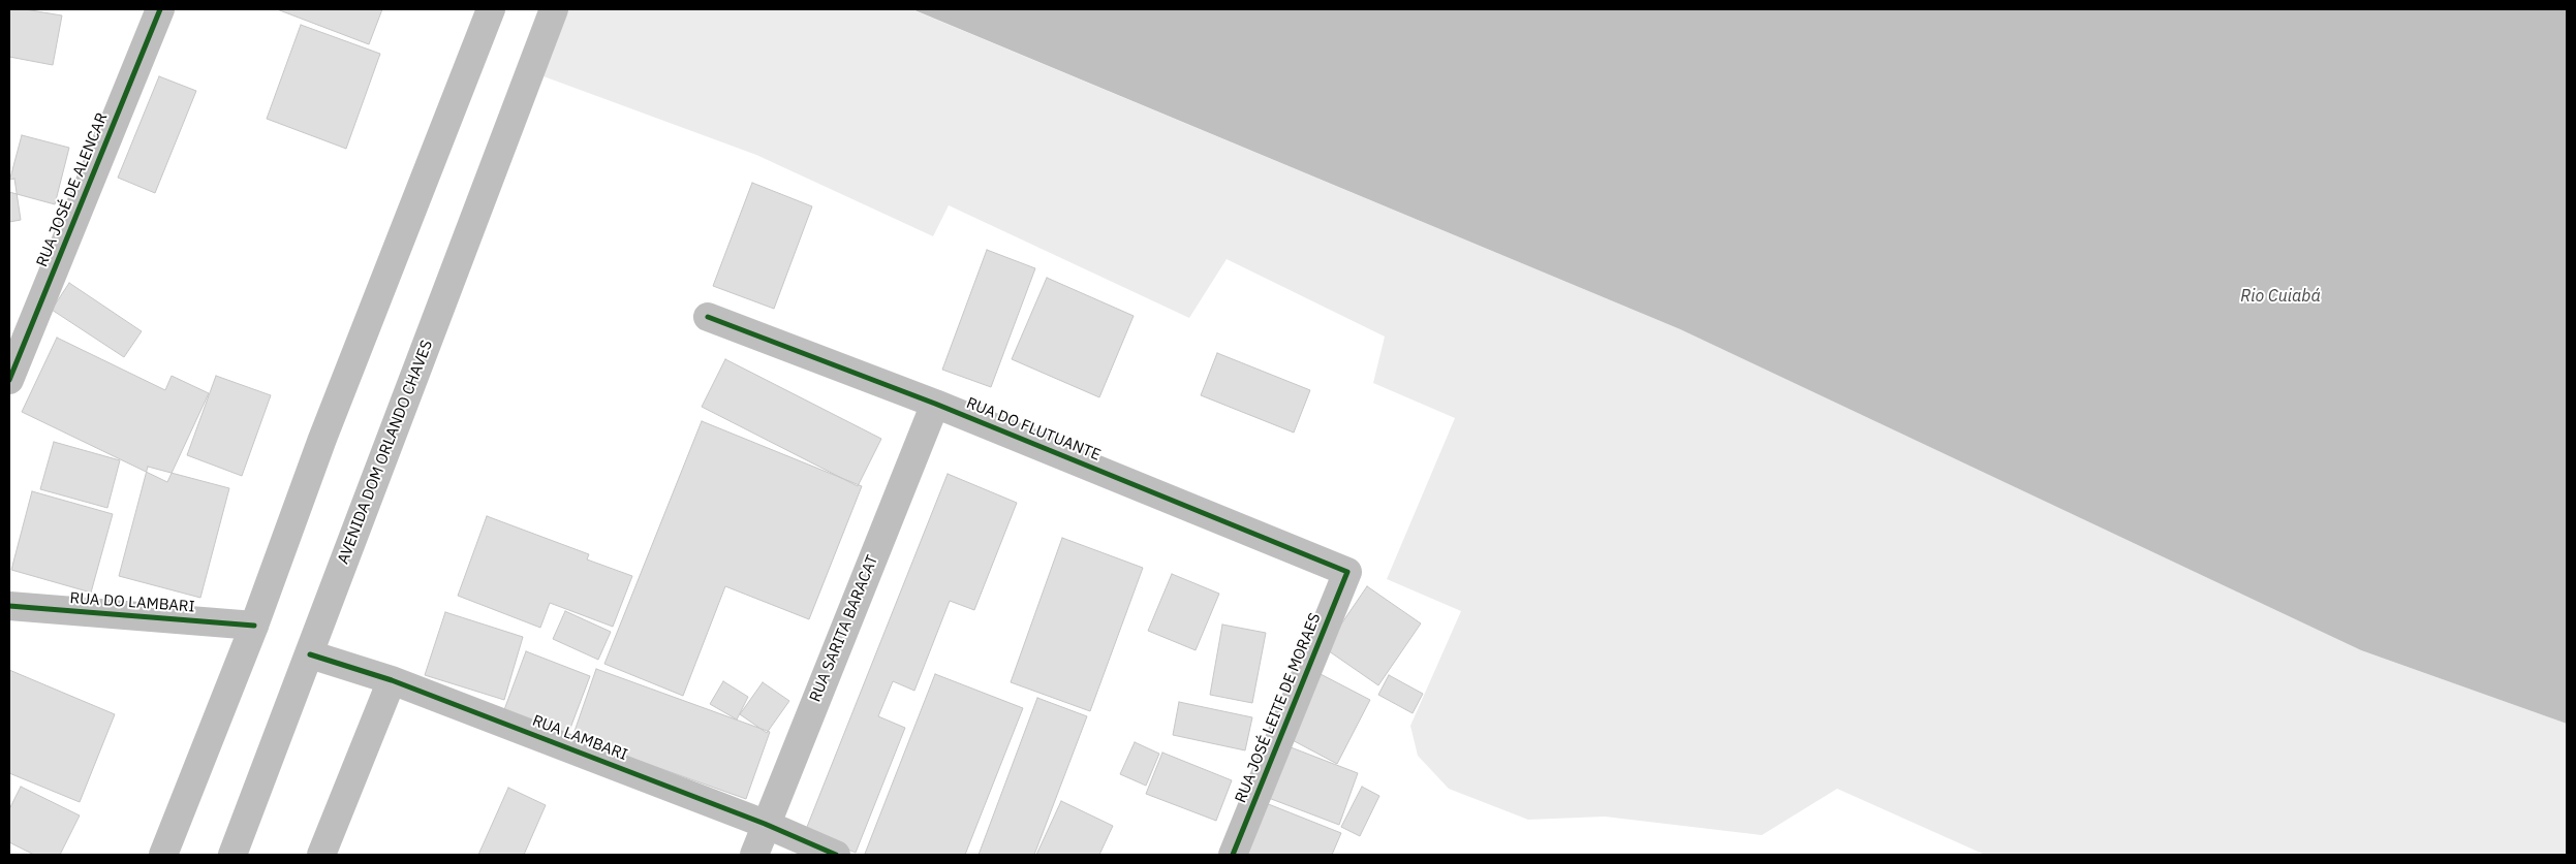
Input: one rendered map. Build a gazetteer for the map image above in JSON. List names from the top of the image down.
{
  "streets": {
    "street": [
      "RUA JOSÉ DE ALENCAR",
      "RUA DO FLUTUANTE",
      "AVENIDA DOM ORLANDO CHAVES",
      "RUA DO LAMBARI",
      "RUA SARITA BARACAT",
      "RUA JOSÉ LEITE DE MORAES",
      "RUA LAMBARI"
    ]
  },
  "crossings": [
    ["RUA DO FLUTUANTE", "RUA SARITA BARACAT"],
    ["RUA DO FLUTUANTE", "RUA JOSÉ LEITE DE MORAES"],
    ["AVENIDA DOM ORLANDO CHAVES", "RUA LAMBARI"],
    ["RUA SARITA BARACAT", "RUA LAMBARI"]
  ],
  "water": ["Rio Cuiabá"]
}
